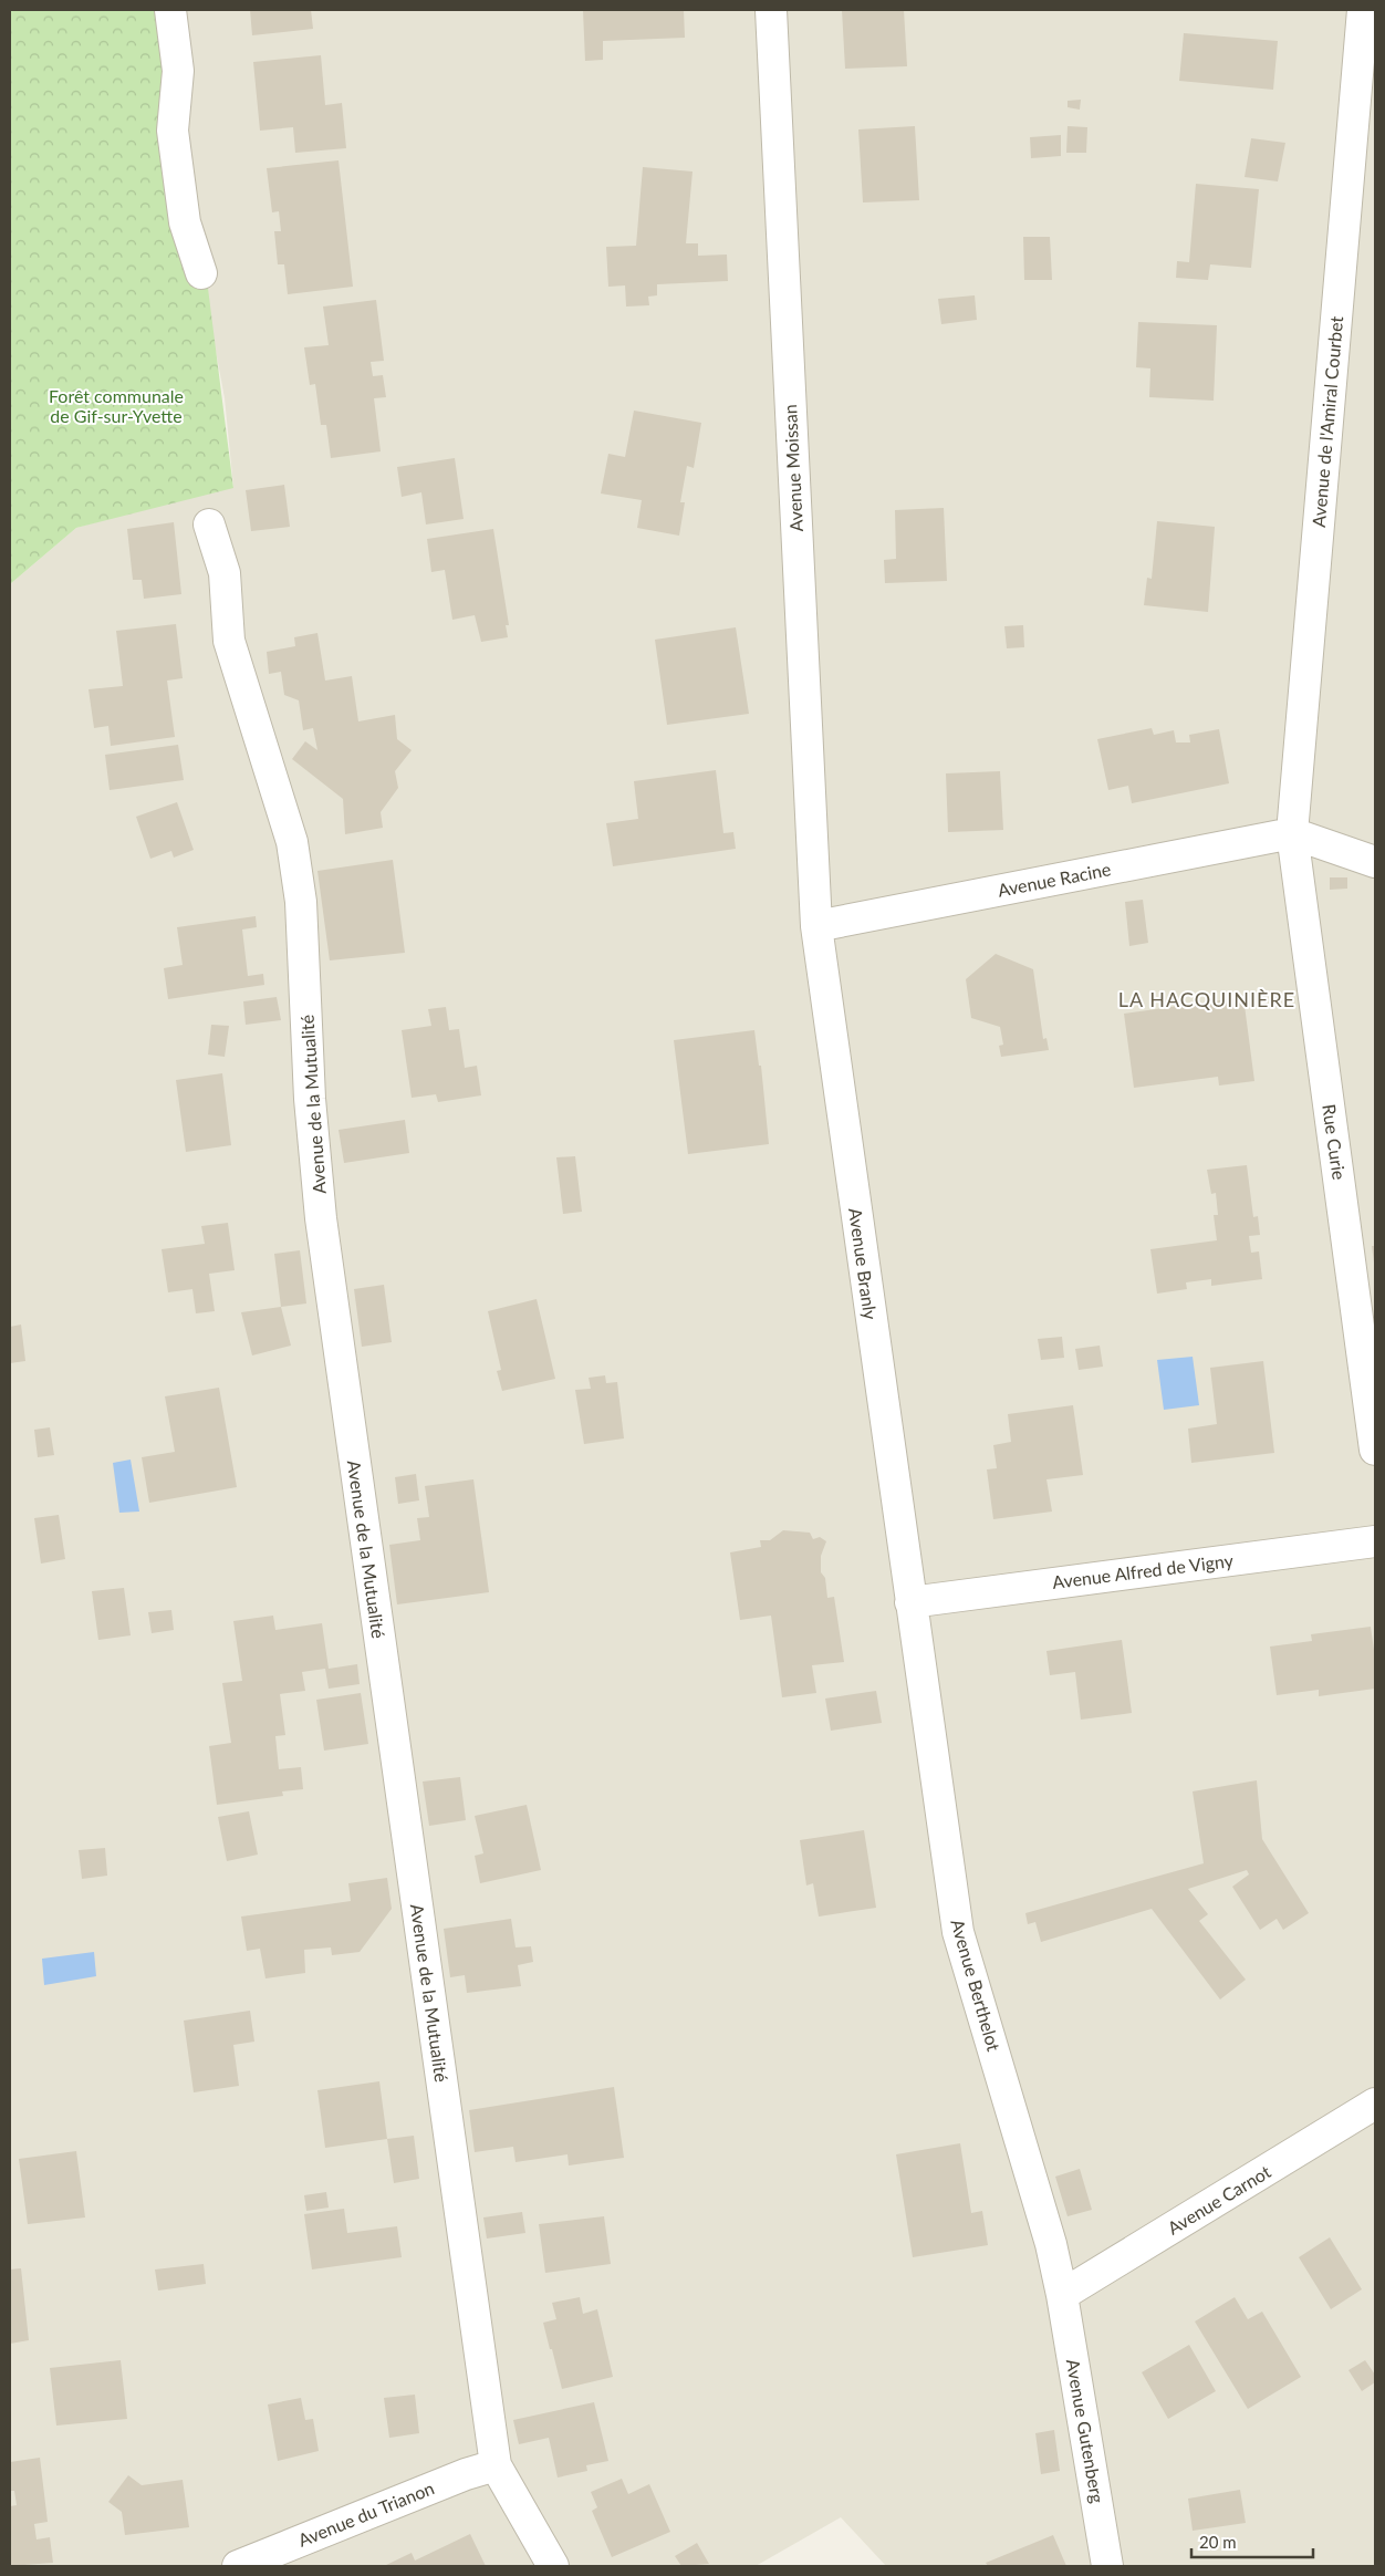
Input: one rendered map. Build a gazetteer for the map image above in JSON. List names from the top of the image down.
{
  "streets": {
    "street": [
      "Avenue de l'Amiral Courbet",
      "Avenue Moissan",
      "Avenue Racine",
      "Avenue de la Mutualité",
      "Rue Curie",
      "Avenue Branly",
      "Avenue Alfred de Vigny",
      "Avenue Berthelot",
      "Avenue Carnot",
      "Avenue Gutenberg",
      "Avenue du Trianon"
    ]
  },
  "crossings": [
    ["Avenue de l'Amiral Courbet", "Avenue Racine"],
    ["Avenue de l'Amiral Courbet", "Rue Curie"],
    ["Avenue Moissan", "Avenue Racine"],
    ["Avenue Moissan", "Avenue Branly"],
    ["Avenue Racine", "Rue Curie"],
    ["Avenue Racine", "Avenue Branly"],
    ["Avenue de la Mutualité", "Avenue du Trianon"],
    ["Avenue Branly", "Avenue Alfred de Vigny"],
    ["Avenue Branly", "Avenue Berthelot"],
    ["Avenue Alfred de Vigny", "Avenue Berthelot"],
    ["Avenue Berthelot", "Avenue Carnot"],
    ["Avenue Berthelot", "Avenue Gutenberg"],
    ["Avenue Carnot", "Avenue Gutenberg"]
  ],
  "districts": ["LA HACQUINIÈRE"],
  "parks": ["Forêt communale de Gif-sur-Yvette"],
  "scale_bar": "20 m"
}
